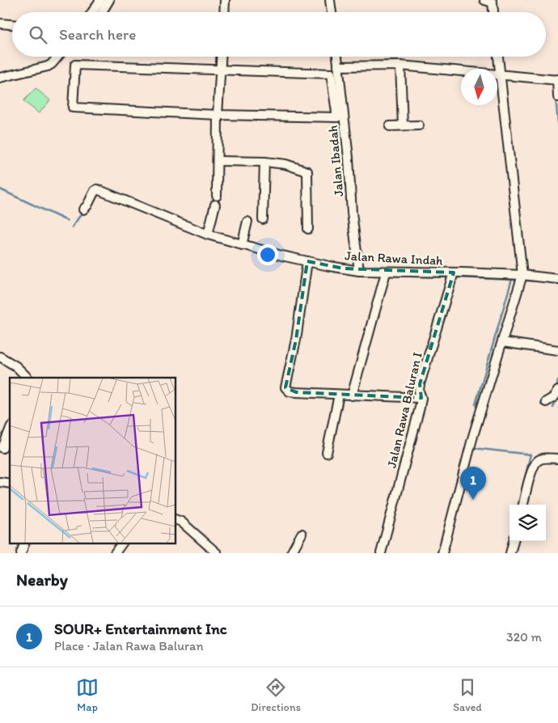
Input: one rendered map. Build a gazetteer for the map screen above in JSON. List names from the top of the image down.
{
  "streets": {
    "street": ["Jalan Ibadah", "Jalan Rawa Indah", "Jalan Rawa Baluran I"]
  },
  "crossings": [
    ["Jalan Ibadah", "Jalan Rawa Indah"],
    ["Jalan Rawa Indah", "Jalan Rawa Baluran I"]
  ],
  "north": "bottom",
  "page": {
    "search": "Search here",
    "pins": "1",
    "heading": "Nearby",
    "list": [
      {
        "mark": "1",
        "name": "SOUR+ Entertainment Inc",
        "note": "Place · Jalan Rawa Baluran",
        "value": "320 m"
      }
    ],
    "nav": ["Map", "Directions", "Saved"]
  }
}
